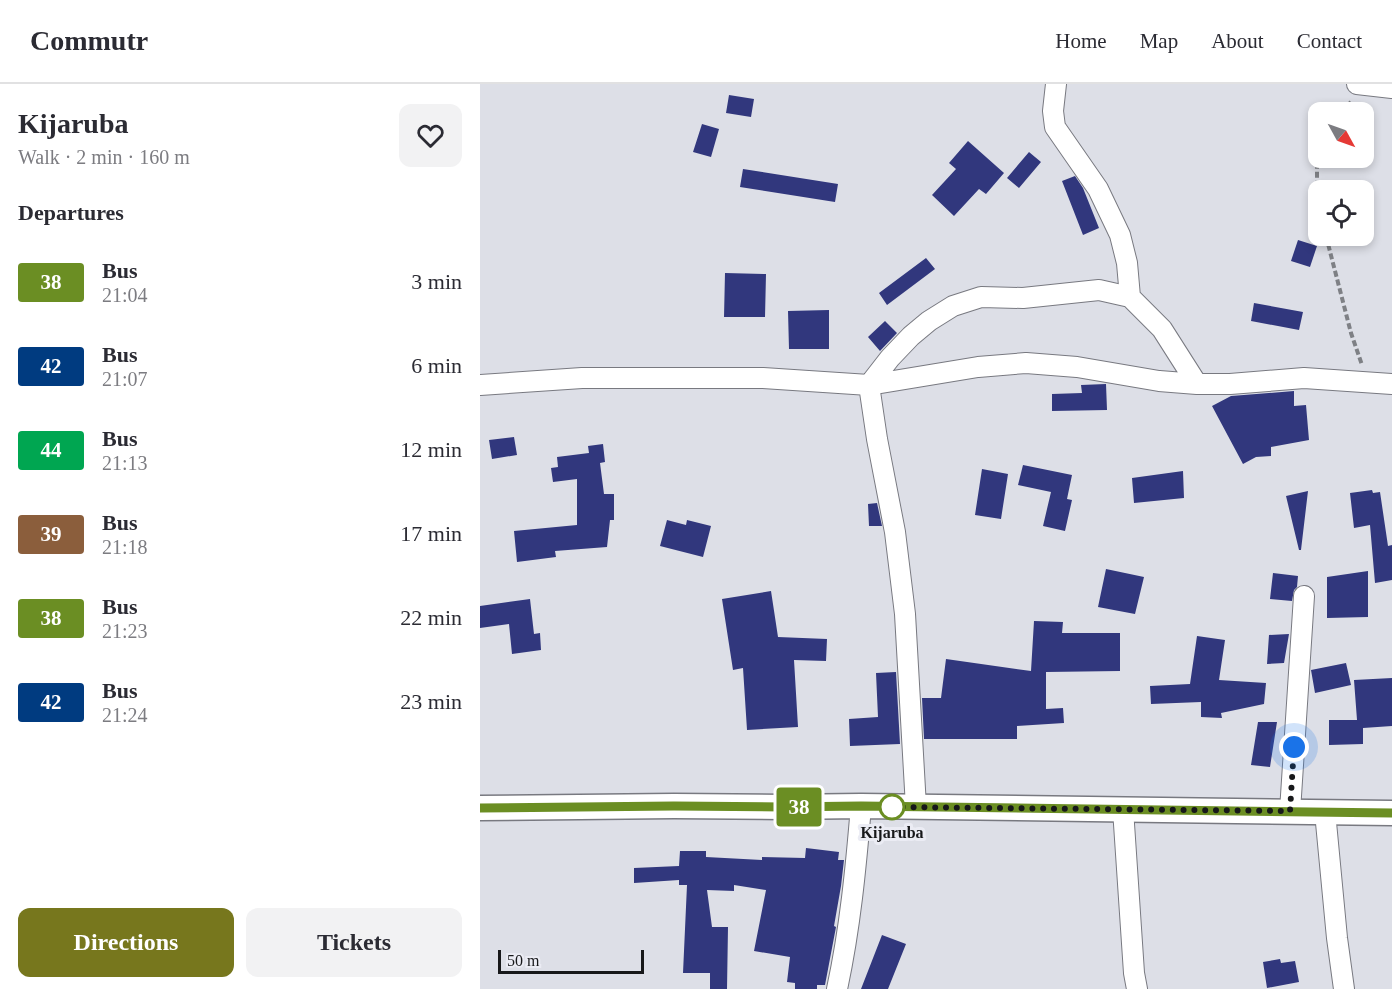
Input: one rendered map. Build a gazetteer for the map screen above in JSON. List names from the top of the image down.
{
  "places": ["Kijaruba"],
  "lines": ["bus line 38"],
  "scale_bar": "50 m",
  "north": "bottom right",
  "page": {
    "header": "Commutr",
    "nav": [
      "Home",
      "Map",
      "About",
      "Contact"
    ],
    "heading": [
      ["Kijaruba", "Walk · 2 min · 160 m"],
      "Departures"
    ],
    "on_map": "38",
    "list": [
      {
        "mark": "38",
        "name": "Bus",
        "note": "21:04",
        "value": "3 min"
      },
      {
        "mark": "42",
        "name": "Bus",
        "note": "21:07",
        "value": "6 min"
      },
      {
        "mark": "44",
        "name": "Bus",
        "note": "21:13",
        "value": "12 min"
      },
      {
        "mark": "39",
        "name": "Bus",
        "note": "21:18",
        "value": "17 min"
      },
      {
        "mark": "38",
        "name": "Bus",
        "note": "21:23",
        "value": "22 min"
      },
      {
        "mark": "42",
        "name": "Bus",
        "note": "21:24",
        "value": "23 min"
      }
    ],
    "buttons": ["Directions", "Tickets"],
    "scale": "50 m"
  }
}
